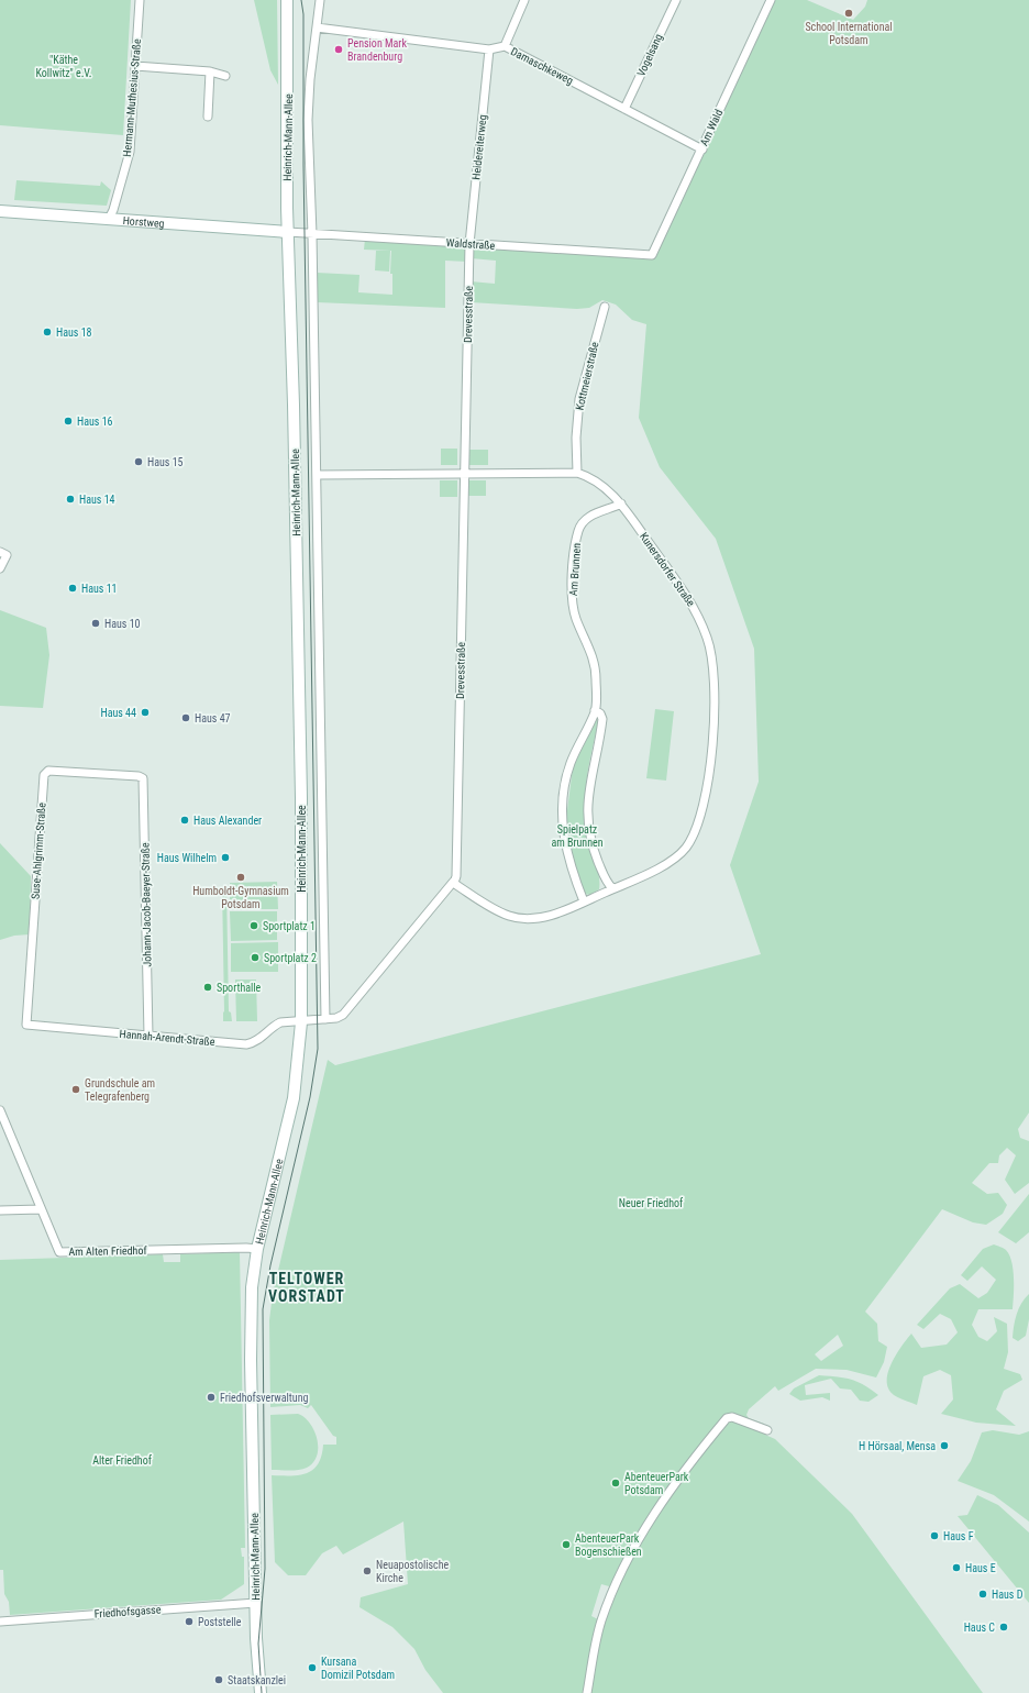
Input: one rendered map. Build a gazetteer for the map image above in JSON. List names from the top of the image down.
{
  "streets": {
    "main road": ["Heinrich-Mann-Allee", "Horstweg"],
    "street": [
      "Vogelsang",
      "Damaschkeweg",
      "Hermann-Muthesius-Straße",
      "Am Wald",
      "Heidereiterweg",
      "Waldstraße",
      "Drevesstraße",
      "Kottmeierstraße",
      "Am Brunnen",
      "Kunersdorfer Straße",
      "Suse-Ahlgrimm-Straße",
      "Johann-Jacob-Baeyer-Straße",
      "Hannah-Arendt-Straße",
      "Am Alten Friedhof",
      "Friedhofsgasse"
    ]
  },
  "crossings": [
    ["Vogelsang", "Damaschkeweg"],
    ["Damaschkeweg", "Am Wald"],
    ["Damaschkeweg", "Heinrich-Mann-Allee"],
    ["Damaschkeweg", "Heidereiterweg"],
    ["Hermann-Muthesius-Straße", "Horstweg"],
    ["Am Wald", "Waldstraße"],
    ["Heinrich-Mann-Allee", "Horstweg"],
    ["Heinrich-Mann-Allee", "Waldstraße"],
    ["Heinrich-Mann-Allee", "Kunersdorfer Straße"],
    ["Heinrich-Mann-Allee", "Hannah-Arendt-Straße"],
    ["Heinrich-Mann-Allee", "Am Alten Friedhof"],
    ["Heinrich-Mann-Allee", "Friedhofsgasse"],
    ["Heidereiterweg", "Waldstraße"],
    ["Heidereiterweg", "Drevesstraße"],
    ["Horstweg", "Waldstraße"],
    ["Waldstraße", "Drevesstraße"],
    ["Drevesstraße", "Kunersdorfer Straße"],
    ["Kottmeierstraße", "Kunersdorfer Straße"],
    ["Am Brunnen", "Kunersdorfer Straße"],
    ["Suse-Ahlgrimm-Straße", "Johann-Jacob-Baeyer-Straße"],
    ["Suse-Ahlgrimm-Straße", "Hannah-Arendt-Straße"],
    ["Johann-Jacob-Baeyer-Straße", "Hannah-Arendt-Straße"]
  ],
  "districts": ["TELTOWER VORSTADT"],
  "parks": [
    "\"Käthe Kollwitz\" e.V.",
    "Spielpatz am Brunnen",
    "Neuer Friedhof",
    "Alter Friedhof"
  ],
  "places": [
    "School International Potsdam",
    "Pension Mark Brandenburg",
    "Haus 18",
    "Haus 16",
    "Haus 15",
    "Haus 14",
    "Haus 11",
    "Haus 10",
    "Haus 44",
    "Haus 47",
    "Haus Alexander",
    "Haus Wilhelm",
    "Humboldt-Gymnasium Potsdam",
    "Sportplatz 1",
    "Sportplatz 2",
    "Sporthalle",
    "Grundschule am Telegrafenberg",
    "Friedhofsverwaltung",
    "H Hörsaal, Mensa",
    "AbenteuerPark Potsdam",
    "Haus F",
    "AbenteuerPark Bogenschießen",
    "Haus E",
    "Neuapostolische Kirche",
    "Haus D",
    "Poststelle",
    "Haus C",
    "Kursana Domizil Potsdam",
    "Staatskanzlei"
  ]
}
